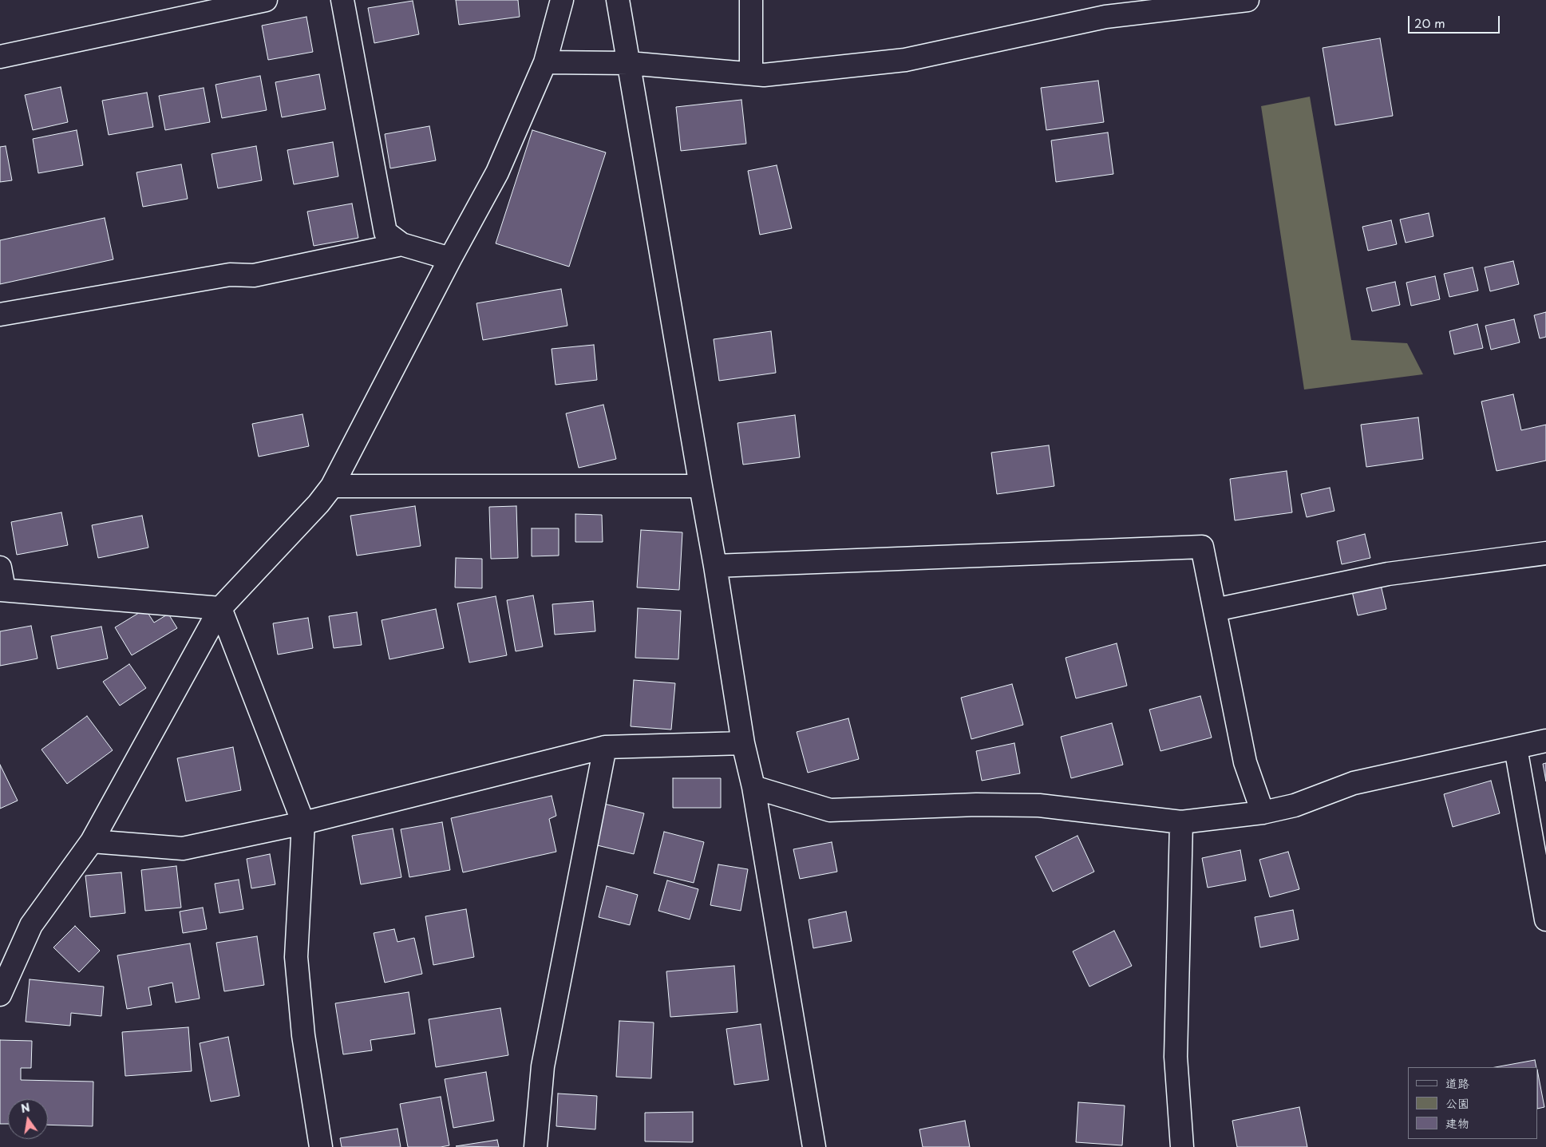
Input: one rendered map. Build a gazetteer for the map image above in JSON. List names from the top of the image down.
{
  "legend": ["道路", "公園", "建物"],
  "scale_bar": "20 m",
  "north": "top"
}
